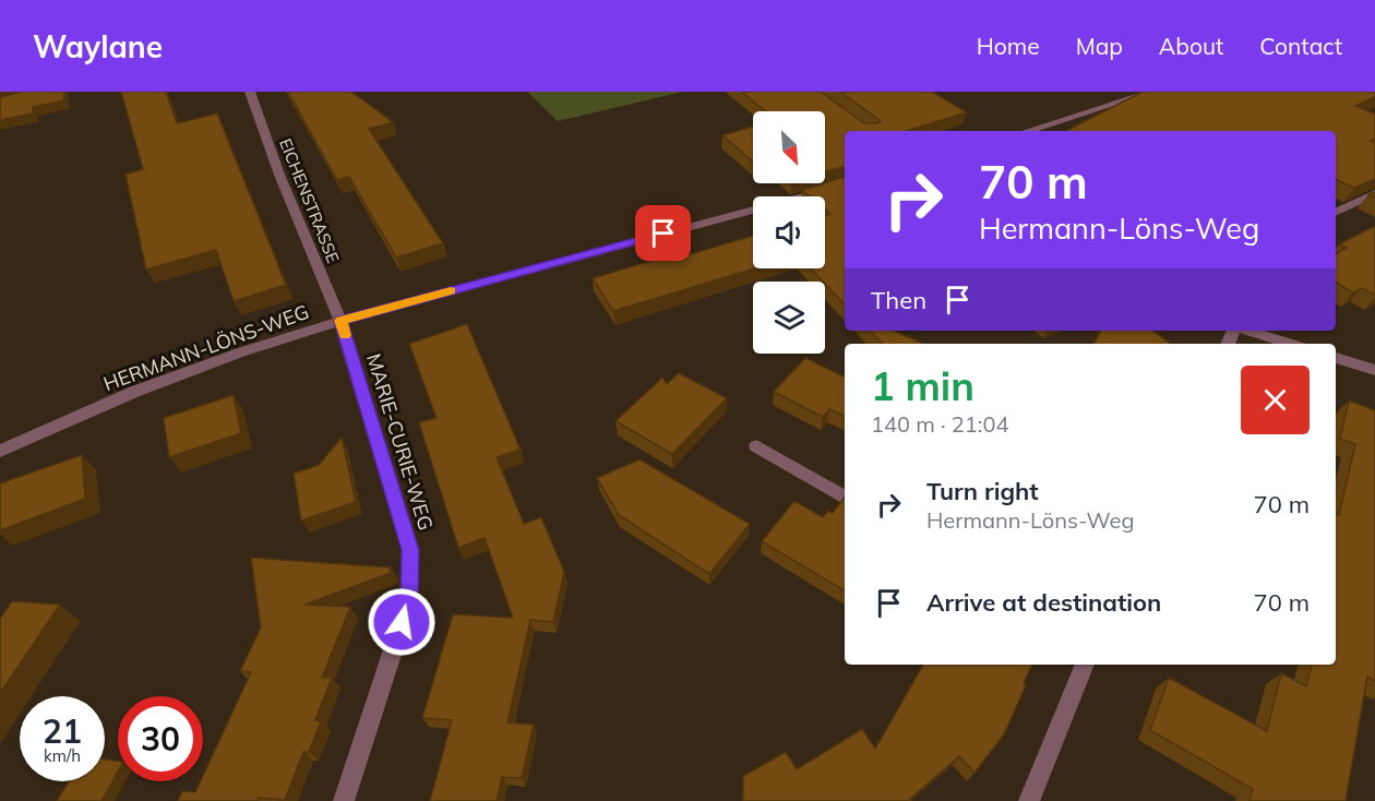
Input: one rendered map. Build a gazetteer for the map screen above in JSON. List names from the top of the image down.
{
  "streets": {
    "street": ["EICHENSTRASSE", "HERMANN-LÖNS-WEG", "MARIE-CURIE-WEG"]
  },
  "crossings": [
    ["EICHENSTRASSE", "HERMANN-LÖNS-WEG"],
    ["EICHENSTRASSE", "MARIE-CURIE-WEG"],
    ["HERMANN-LÖNS-WEG", "MARIE-CURIE-WEG"]
  ],
  "north": "bottom right",
  "page": {
    "header": "Waylane",
    "nav": [
      "Home",
      "Map",
      "About",
      "Contact"
    ],
    "turn": ["70 m", "Hermann-Löns-Weg"],
    "then": "Then",
    "heading": ["1 min", "140 m · 21:04"],
    "list": [
      {
        "name": "Turn right",
        "note": "Hermann-Löns-Weg",
        "value": "70 m"
      },
      {
        "name": "Arrive at destination",
        "value": "70 m"
      }
    ],
    "speed": "21 km/h",
    "limit": "30"
  }
}
